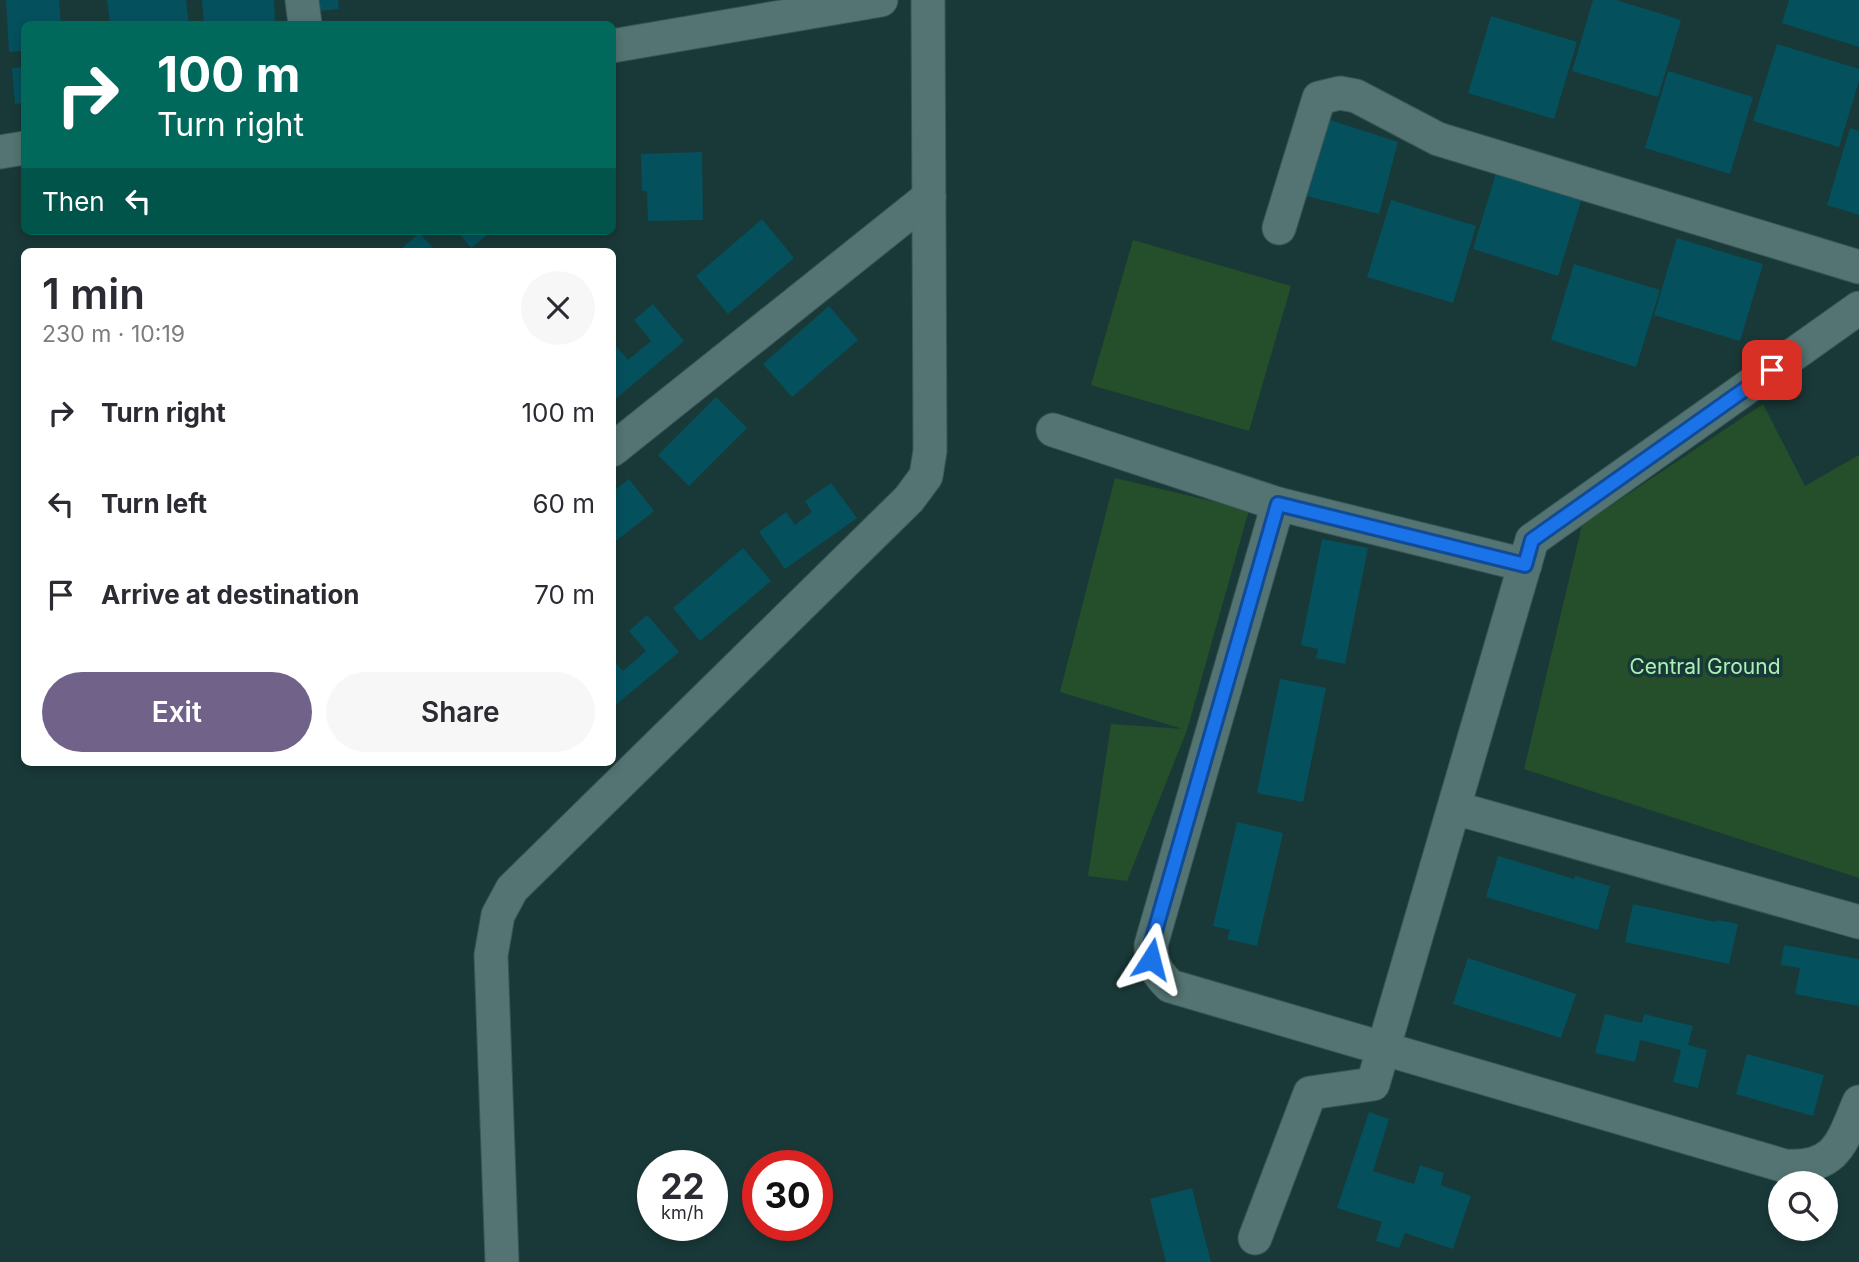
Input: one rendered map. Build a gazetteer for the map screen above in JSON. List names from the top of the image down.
{
  "parks": ["Central Ground"],
  "page": {
    "turn": ["100 m", "Turn right"],
    "then": "Then",
    "heading": ["1 min", "230 m · 10:19"],
    "list": [
      {
        "name": "Turn right",
        "value": "100 m"
      },
      {
        "name": "Turn left",
        "value": "60 m"
      },
      {
        "name": "Arrive at destination",
        "value": "70 m"
      }
    ],
    "buttons": ["Exit", "Share"],
    "speed": "22 km/h",
    "limit": "30"
  }
}
